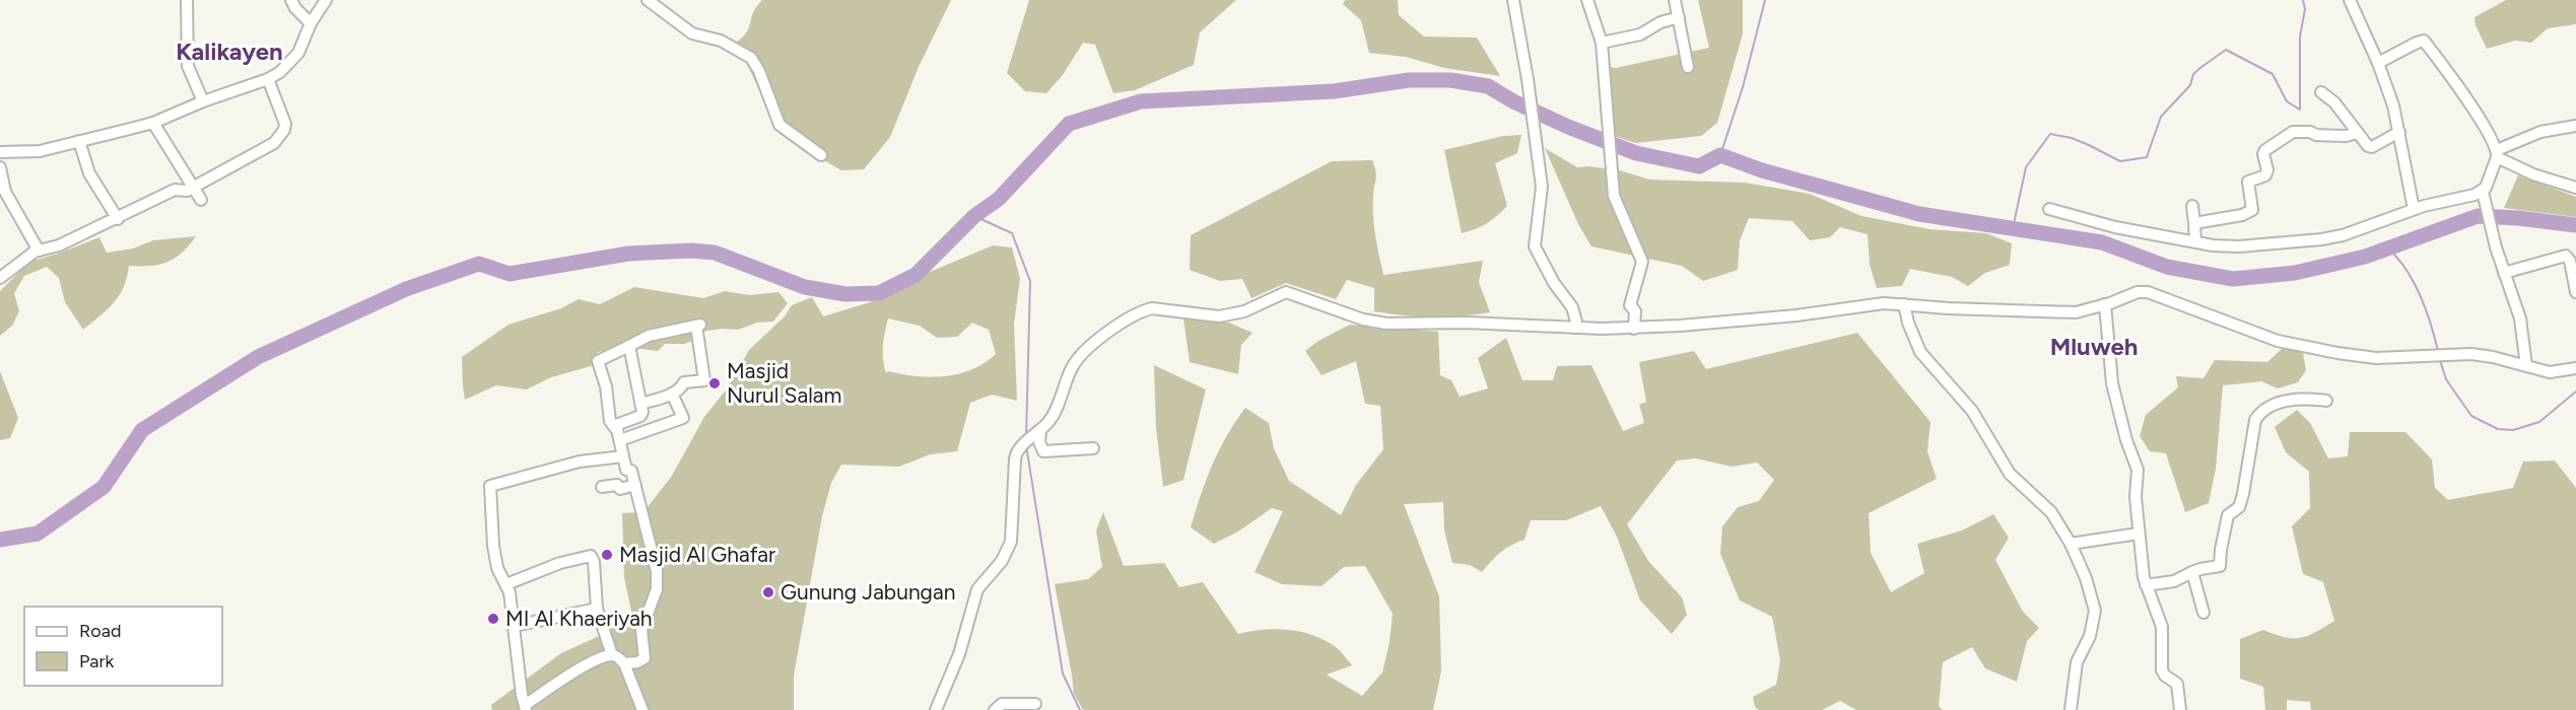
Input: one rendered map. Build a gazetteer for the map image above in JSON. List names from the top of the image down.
{
  "districts": ["Kalikayen", "Mluweh"],
  "places": [
    "Masjid Nurul Salam",
    "Masjid Al Ghafar",
    "Gunung Jabungan",
    "MI Al Khaeriyah"
  ],
  "legend": ["Road", "Park"]
}
